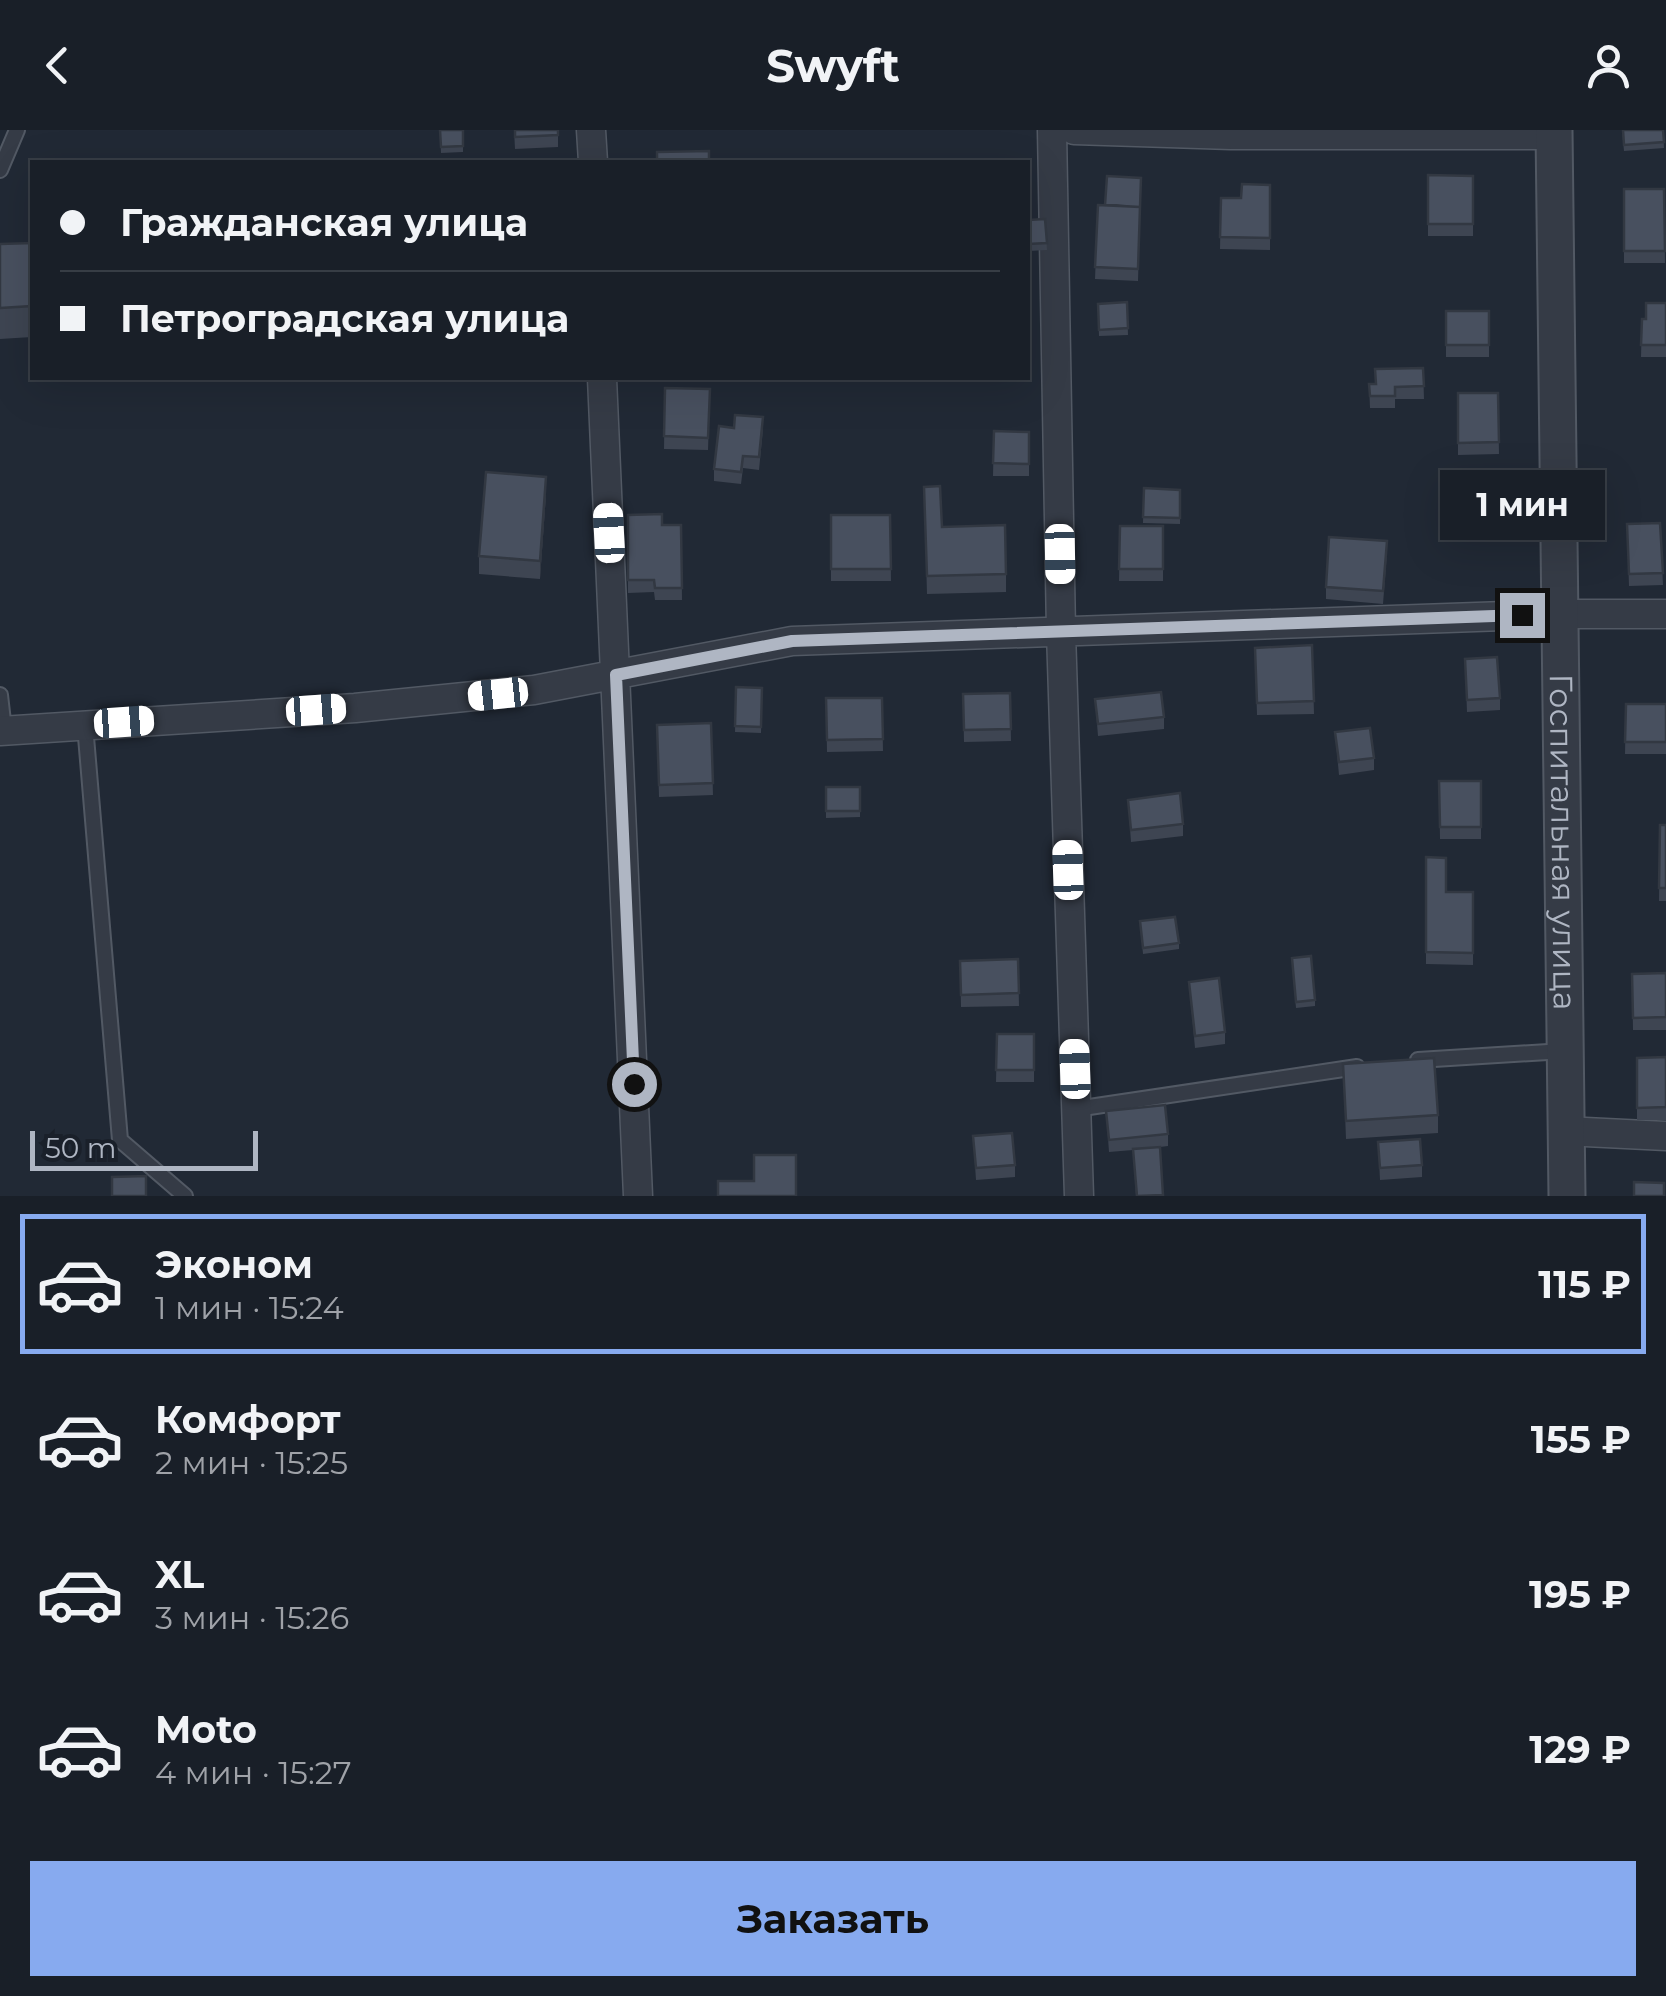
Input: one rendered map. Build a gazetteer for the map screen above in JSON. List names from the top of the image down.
{
  "streets": {
    "street": ["Госпитальная улица"]
  },
  "scale_bar": "50 m",
  "page": {
    "header": "Swyft",
    "banner": ["Гражданская улица", "Петроградская улица"],
    "bubble": "1 мин",
    "scale": "50 m",
    "list": [
      {
        "name": "Эконом",
        "note": "1 мин · 15:24",
        "value": "115 ₽"
      },
      {
        "name": "Комфорт",
        "note": "2 мин · 15:25",
        "value": "155 ₽"
      },
      {
        "name": "XL",
        "note": "3 мин · 15:26",
        "value": "195 ₽"
      },
      {
        "name": "Moto",
        "note": "4 мин · 15:27",
        "value": "129 ₽"
      }
    ],
    "buttons": "Заказать"
  }
}
